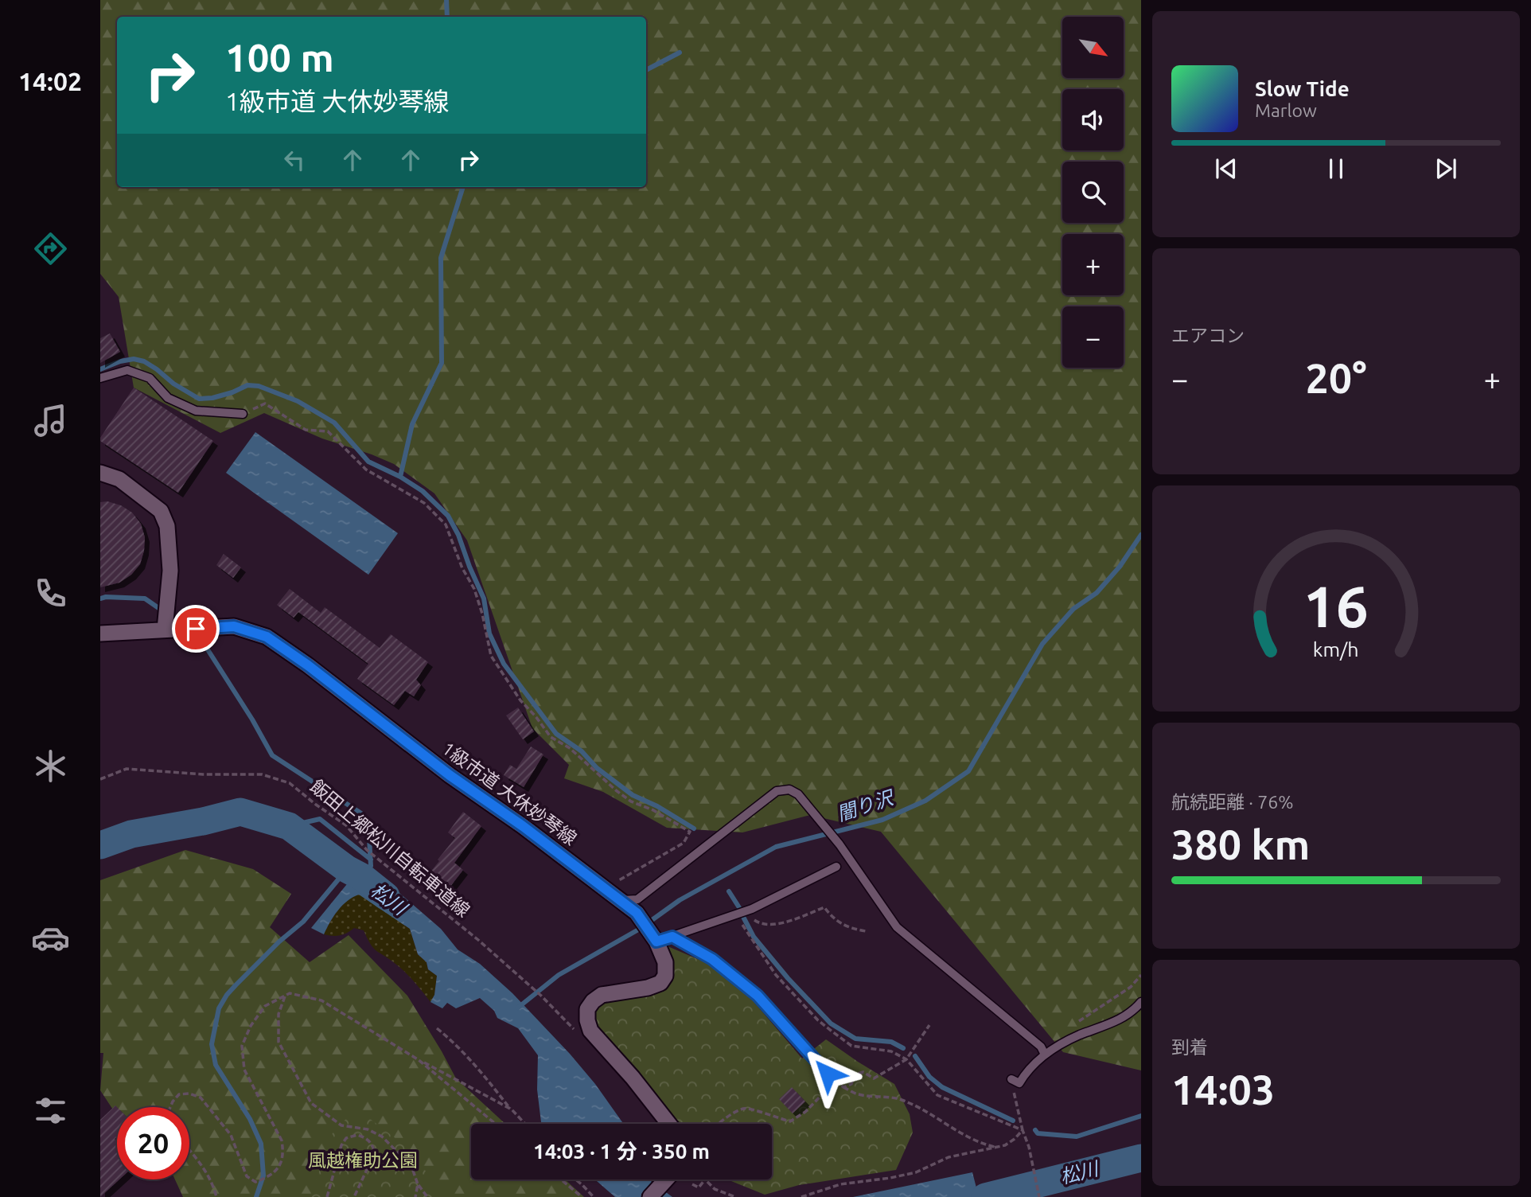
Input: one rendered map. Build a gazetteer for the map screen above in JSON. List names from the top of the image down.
{
  "streets": {
    "street": ["1級市道 大休妙琴線"],
    "path": ["飯田上郷松川自転車道線"]
  },
  "water": ["闇り沢", "松川"],
  "parks": ["風越権助公園"],
  "north": "bottom right",
  "page": {
    "tabs": "14:02",
    "map_buttons": ["+", "−"],
    "turn": ["100 m", "1級市道 大休妙琴線"],
    "song": ["Slow Tide", "Marlow"],
    "tile": [
      "エアコン",
      ["航続距離 · 76%", "380 km"],
      ["到着", "14:03"]
    ],
    "heat": ["−", "20°", "+"],
    "limit": "20",
    "trip": "14:03 · 1 分 · 350 m",
    "gauge": ["16", "km/h"]
  }
}
